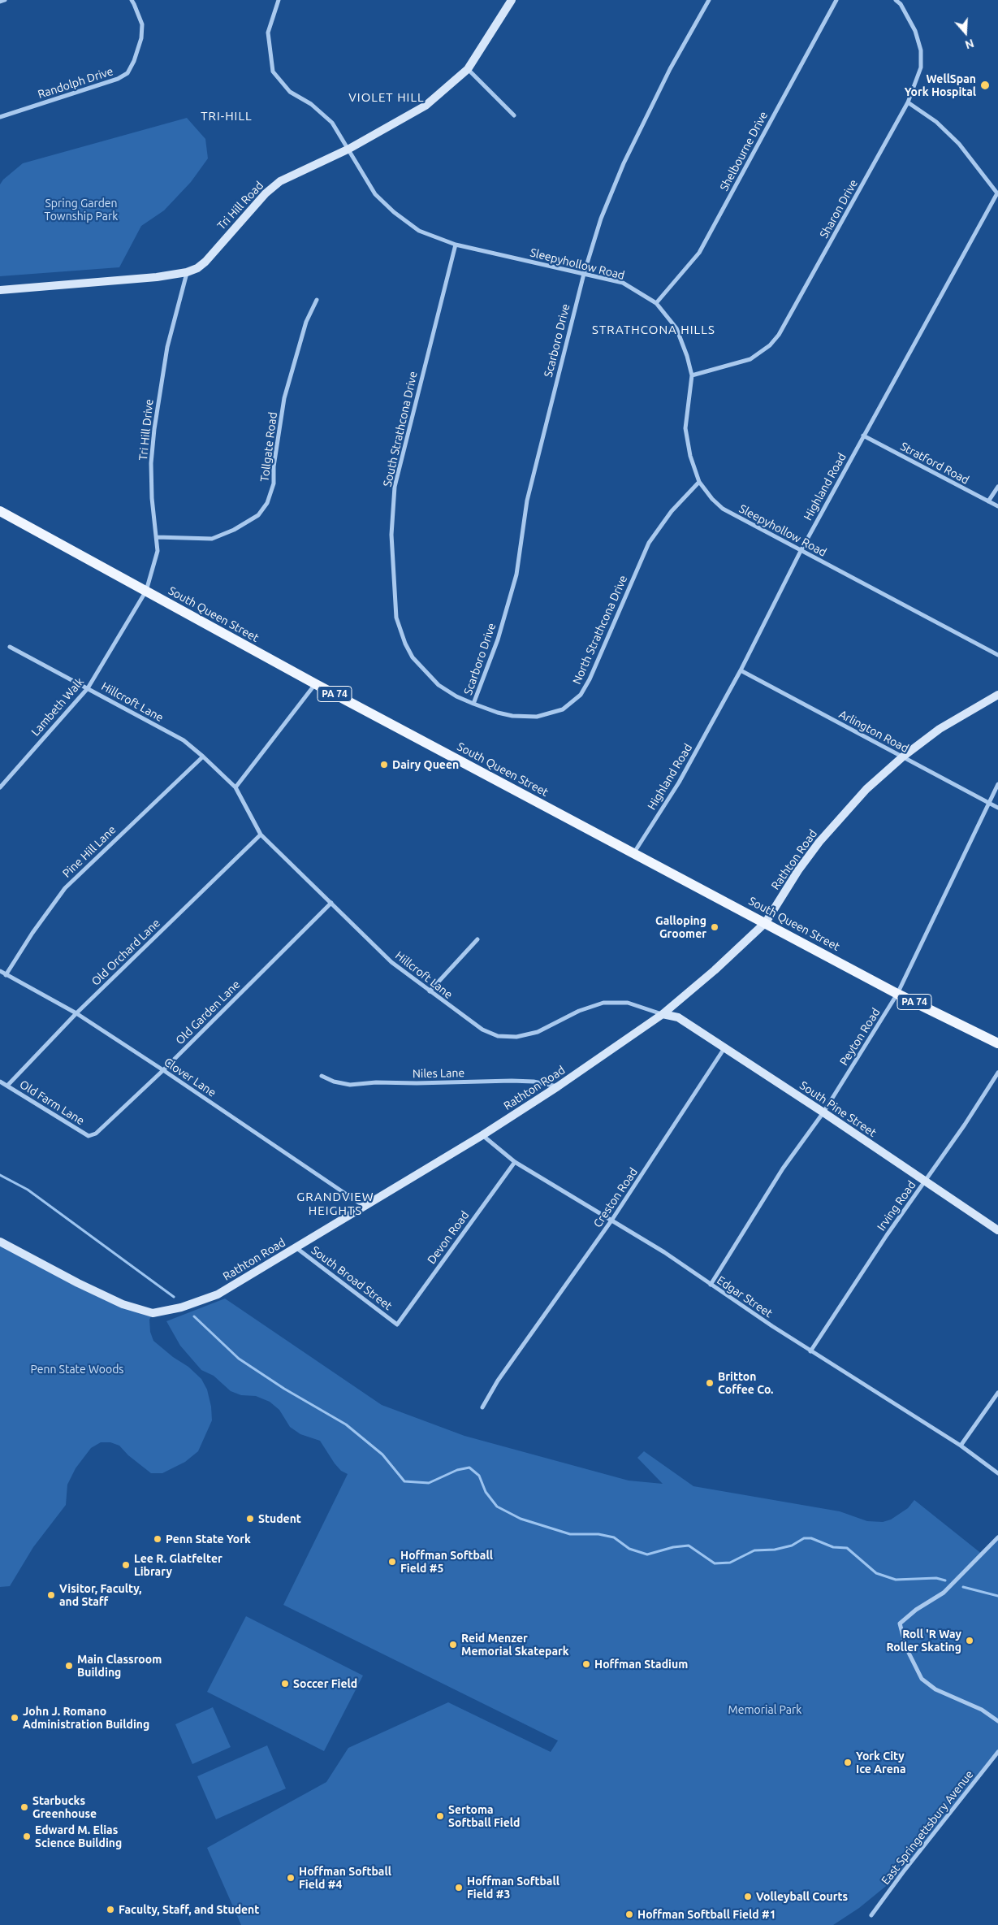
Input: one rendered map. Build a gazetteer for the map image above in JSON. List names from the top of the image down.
{
  "streets": {
    "main road": ["South Queen Street", "PA 74"],
    "street": [
      "Randolph Drive",
      "Shelbourne Drive",
      "Tri Hill Road",
      "Sharon Drive",
      "Sleepyhollow Road",
      "Scarboro Drive",
      "South Strathcona Drive",
      "Tri Hill Drive",
      "Tollgate Road",
      "Stratford Road",
      "Highland Road",
      "North Strathcona Drive",
      "Hillcroft Lane",
      "Lambeth Walk",
      "Arlington Road",
      "Pine Hill Lane",
      "Rathton Road",
      "Old Orchard Lane",
      "Old Garden Lane",
      "Peyton Road",
      "Niles Lane",
      "Clover Lane",
      "Old Farm Lane",
      "South Pine Street",
      "Creston Road",
      "Irving Road",
      "Devon Road",
      "South Broad Street",
      "Edgar Street",
      "East Springettsbury Avenue"
    ]
  },
  "crossings": [
    ["Shelbourne Drive", "Sleepyhollow Road"],
    ["Tri Hill Road", "Sleepyhollow Road"],
    ["Tri Hill Road", "Tri Hill Drive"],
    ["Sharon Drive", "Sleepyhollow Road"],
    ["Sleepyhollow Road", "Scarboro Drive"],
    ["Sleepyhollow Road", "South Strathcona Drive"],
    ["Sleepyhollow Road", "Highland Road"],
    ["Sleepyhollow Road", "North Strathcona Drive"],
    ["Scarboro Drive", "North Strathcona Drive"],
    ["South Strathcona Drive", "North Strathcona Drive"],
    ["Tri Hill Drive", "Tollgate Road"],
    ["Tri Hill Drive", "South Queen Street"],
    ["Tri Hill Drive", "Lambeth Walk"],
    ["Stratford Road", "Highland Road"],
    ["Highland Road", "South Queen Street"],
    ["Highland Road", "Arlington Road"],
    ["South Queen Street", "Lambeth Walk"],
    ["South Queen Street", "Rathton Road"],
    ["South Queen Street", "Peyton Road"],
    ["Hillcroft Lane", "Lambeth Walk"],
    ["Hillcroft Lane", "Pine Hill Lane"],
    ["Hillcroft Lane", "Rathton Road"],
    ["Hillcroft Lane", "Old Orchard Lane"],
    ["Hillcroft Lane", "Old Garden Lane"],
    ["Hillcroft Lane", "South Pine Street"],
    ["Arlington Road", "Rathton Road"],
    ["Arlington Road", "Peyton Road"],
    ["Pine Hill Lane", "Clover Lane"],
    ["Rathton Road", "Niles Lane"],
    ["Rathton Road", "Clover Lane"],
    ["Rathton Road", "South Pine Street"],
    ["Rathton Road", "South Broad Street"],
    ["Rathton Road", "Edgar Street"],
    ["Old Orchard Lane", "Clover Lane"],
    ["Old Orchard Lane", "Old Farm Lane"],
    ["Old Garden Lane", "Clover Lane"],
    ["Old Garden Lane", "Old Farm Lane"],
    ["Peyton Road", "South Pine Street"],
    ["Peyton Road", "Edgar Street"],
    ["South Pine Street", "Creston Road"],
    ["South Pine Street", "Irving Road"],
    ["Creston Road", "Edgar Street"],
    ["Irving Road", "Edgar Street"],
    ["Devon Road", "South Broad Street"],
    ["Devon Road", "Edgar Street"]
  ],
  "districts": [
    "VIOLET HILL",
    "TRI-HILL",
    "STRATHCONA HILLS",
    "GRANDVIEW HEIGHTS"
  ],
  "parks": ["Spring Garden Township Park", "Penn State Woods", "Memorial Park"],
  "places": [
    "WellSpan York Hospital",
    "Dairy Queen",
    "Galloping Groomer",
    "Britton Coffee Co.",
    "Student",
    "Penn State York",
    "Hoffman Softball Field #5",
    "Lee R. Glatfelter Library",
    "Visitor, Faculty, and Staff",
    "Roll 'R Way Roller Skating",
    "Reid Menzer Memorial Skatepark",
    "Hoffman Stadium",
    "Main Classroom Building",
    "Soccer Field",
    "John J. Romano Administration Building",
    "York City Ice Arena",
    "Starbucks Greenhouse",
    "Sertoma Softball Field",
    "Edward M. Elias Science Building",
    "Hoffman Softball Field #4",
    "Hoffman Softball Field #3",
    "Volleyball Courts",
    "Faculty, Staff, and Student",
    "Hoffman Softball Field #1"
  ],
  "north": "bottom"
}
